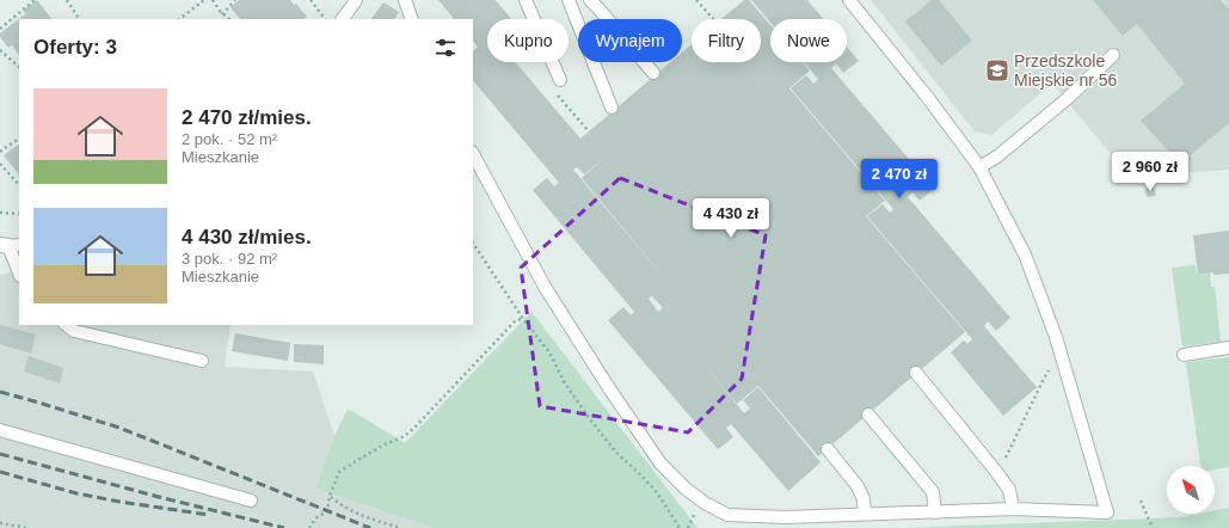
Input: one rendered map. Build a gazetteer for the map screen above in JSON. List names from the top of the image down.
{
  "places": {
    "school or university": ["Przedszkole Miejskie nr 56"]
  },
  "north": "top left",
  "page": {
    "chip": [
      "Kupno",
      "Wynajem",
      "Filtry",
      "Nowe"
    ],
    "heading": "Oferty: 3",
    "list": [
      {
        "name": "2 470 zł/mies.",
        "note": "2 pok. · 52 m² · Mieszkanie"
      },
      {
        "name": "4 430 zł/mies.",
        "note": "3 pok. · 92 m² · Mieszkanie"
      }
    ],
    "price": ["2 960 zł", "2 470 zł", "4 430 zł"]
  }
}
